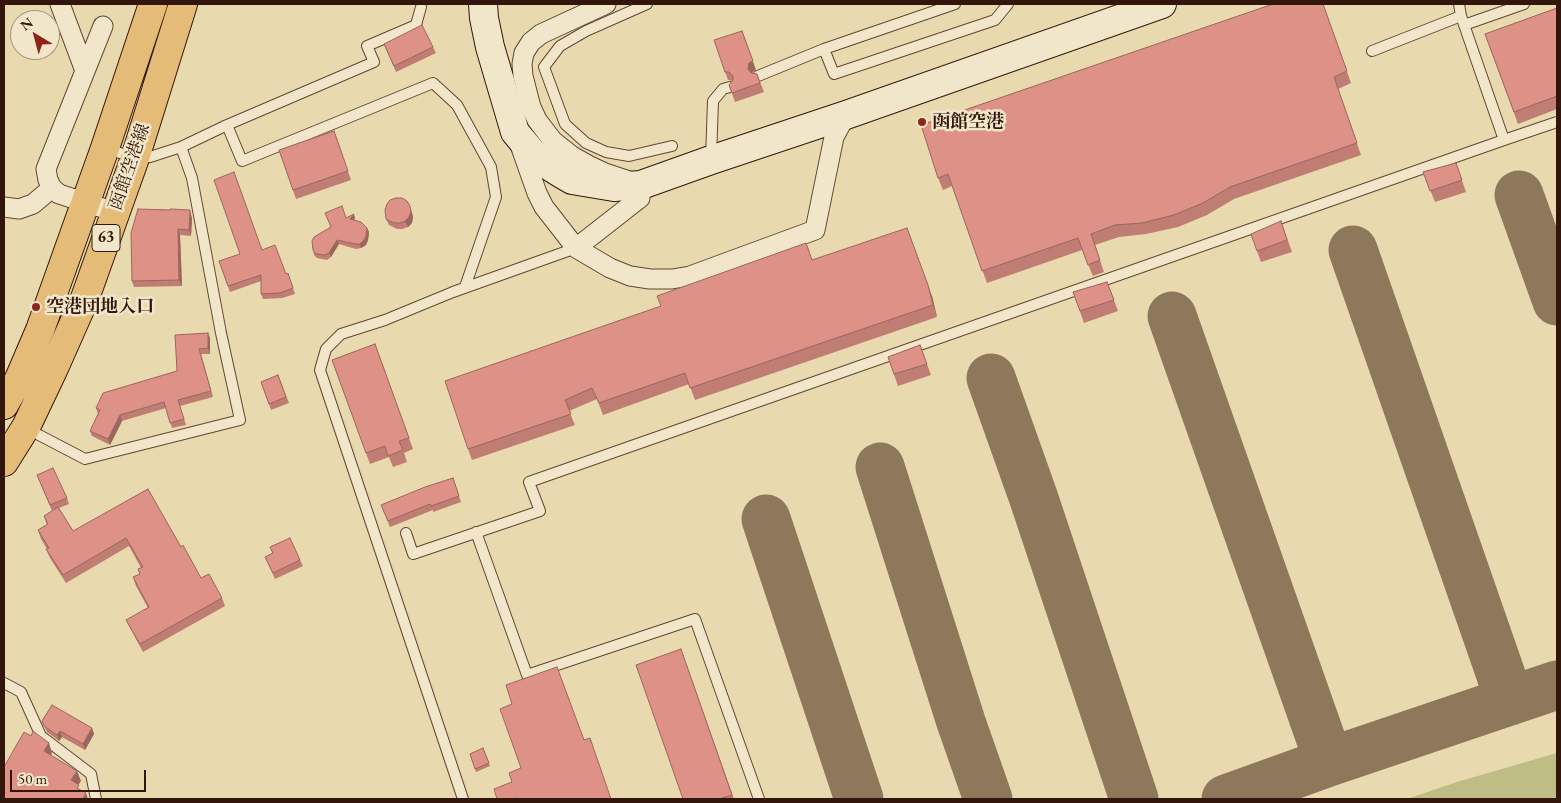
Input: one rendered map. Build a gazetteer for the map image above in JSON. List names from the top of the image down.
{
  "streets": {
    "main road": ["函館空港線", "63"]
  },
  "places": ["函館空港", "空港団地入口"],
  "scale_bar": "50 m",
  "north": "top left"
}
